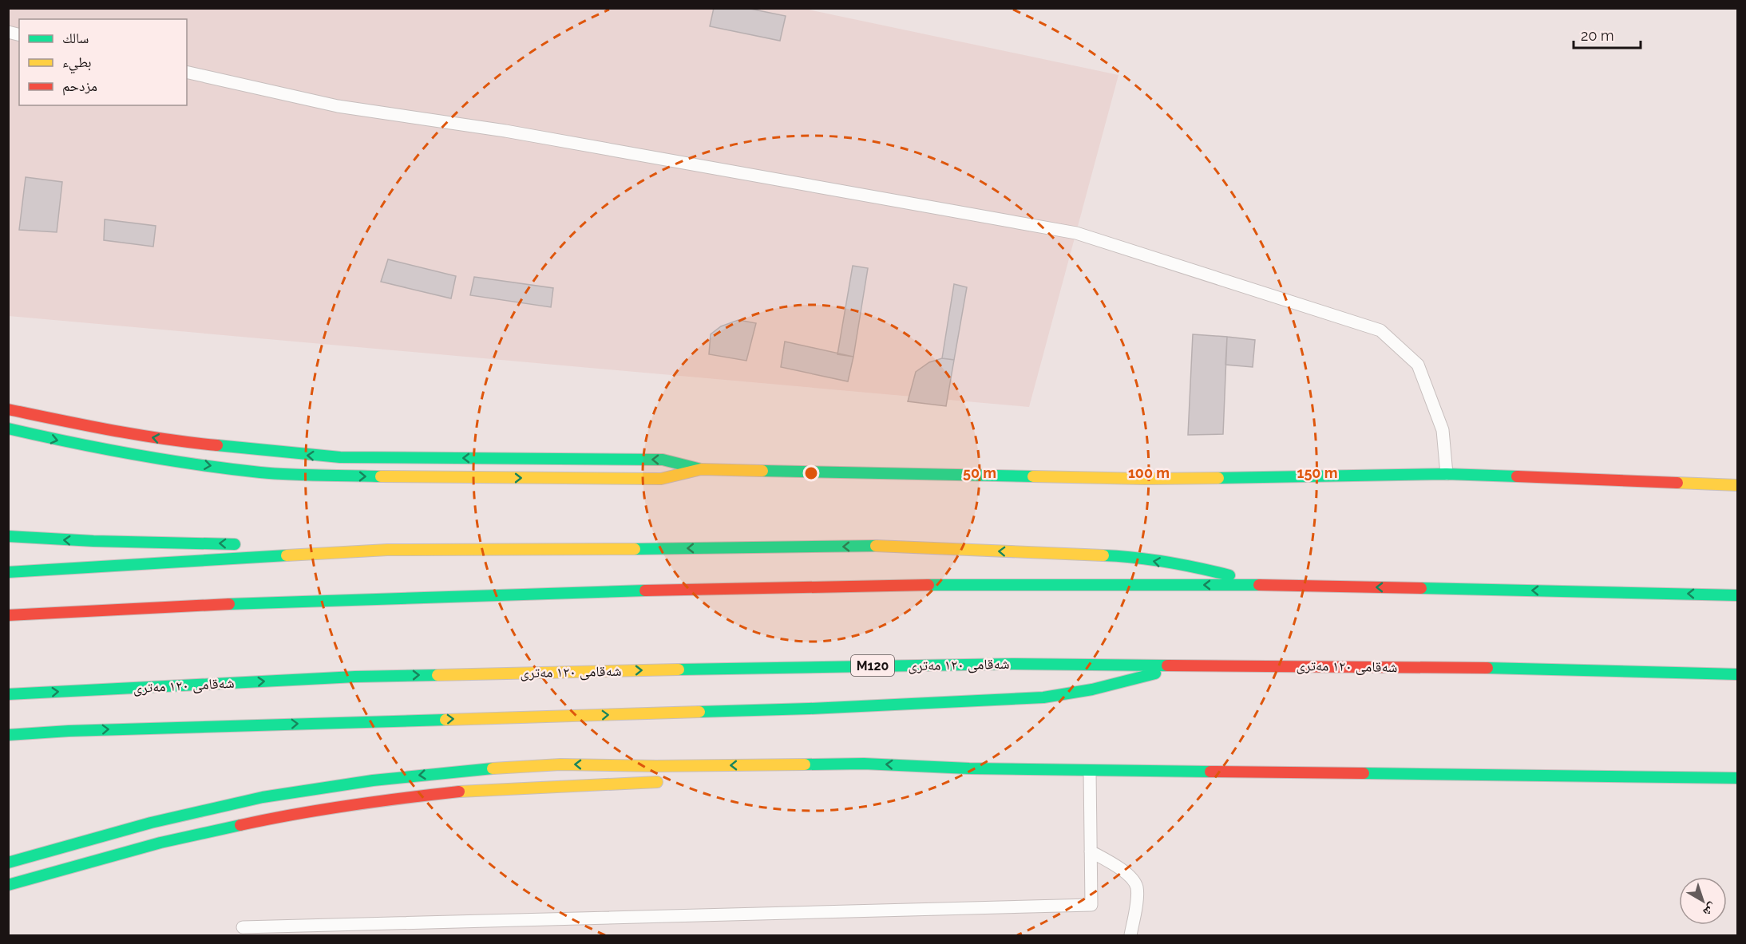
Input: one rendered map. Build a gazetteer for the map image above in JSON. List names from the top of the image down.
{
  "streets": {
    "main road": ["شەقامی ١٢٠ مەتری", "M120"]
  },
  "legend": ["سالك", "بطيء", "مزدحم"],
  "scale_bar": "20 m",
  "north": "bottom right",
  "rings": ["50 m", "100 m", "150 m"]
}
